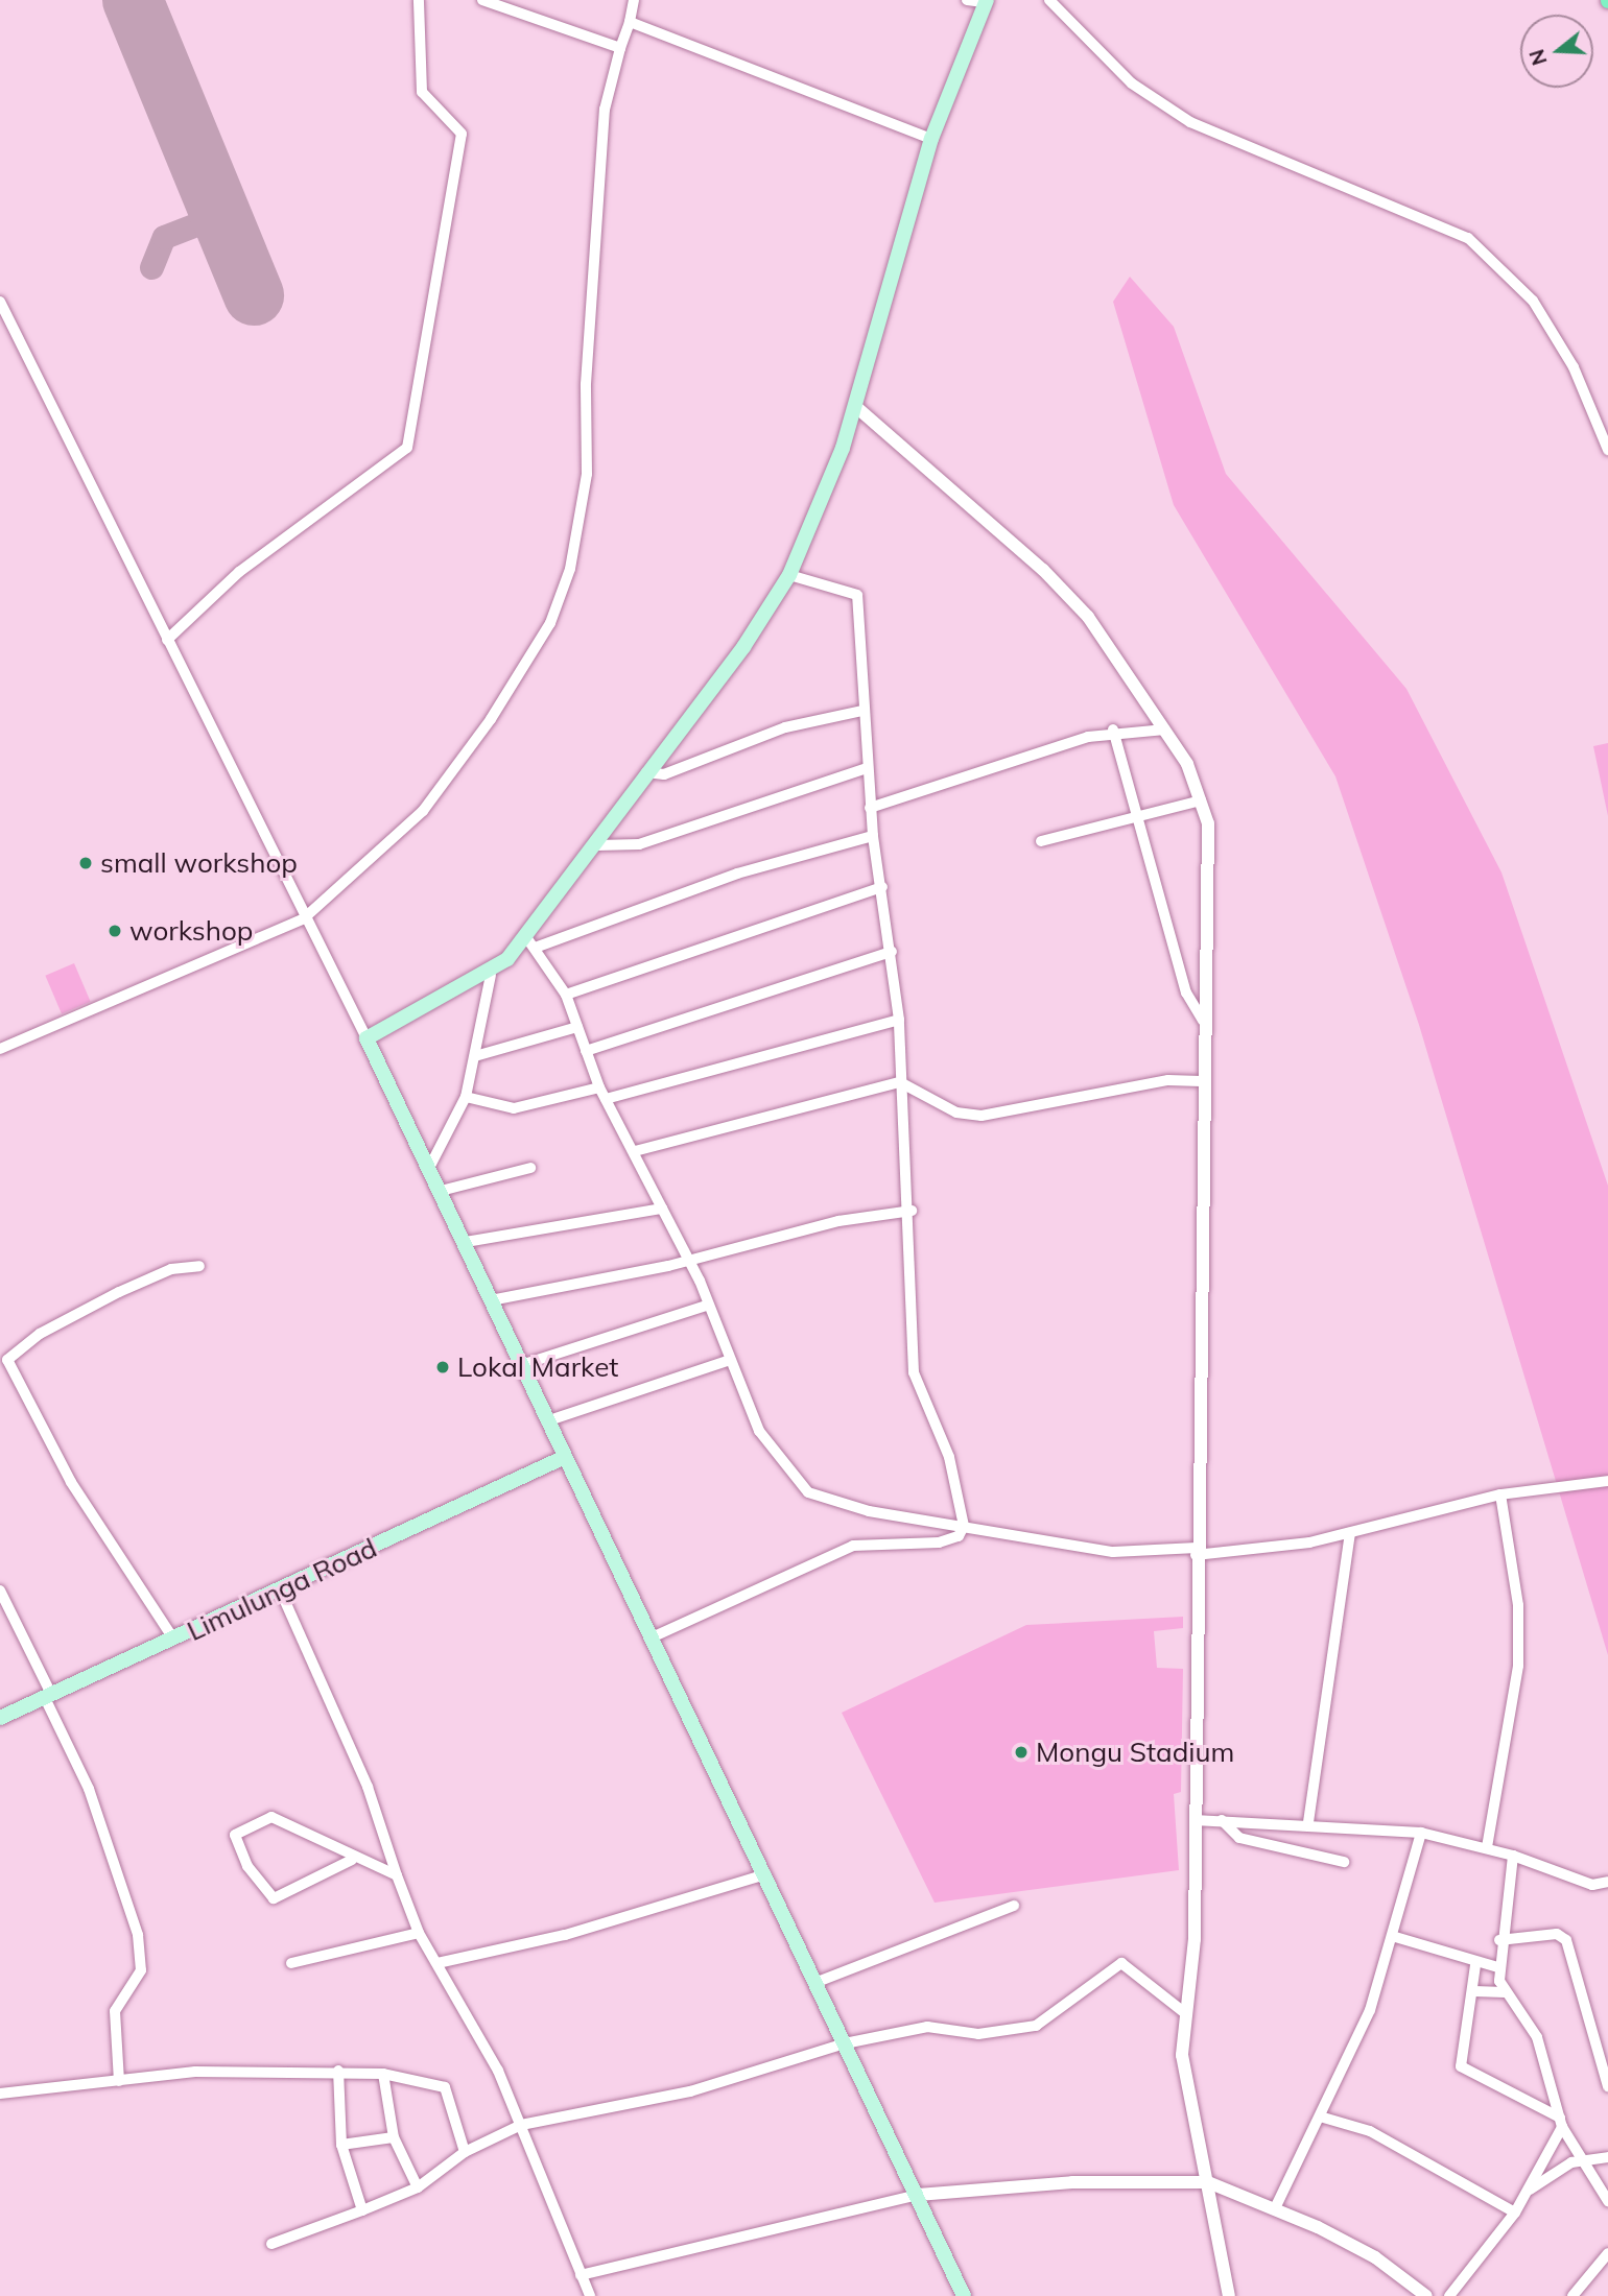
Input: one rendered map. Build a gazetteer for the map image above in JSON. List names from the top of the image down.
{
  "streets": {
    "main road": ["Limulunga Road"]
  },
  "places": [
    "small workshop",
    "workshop",
    "Lokal Market",
    "Mongu Stadium"
  ],
  "north": "left"
}
